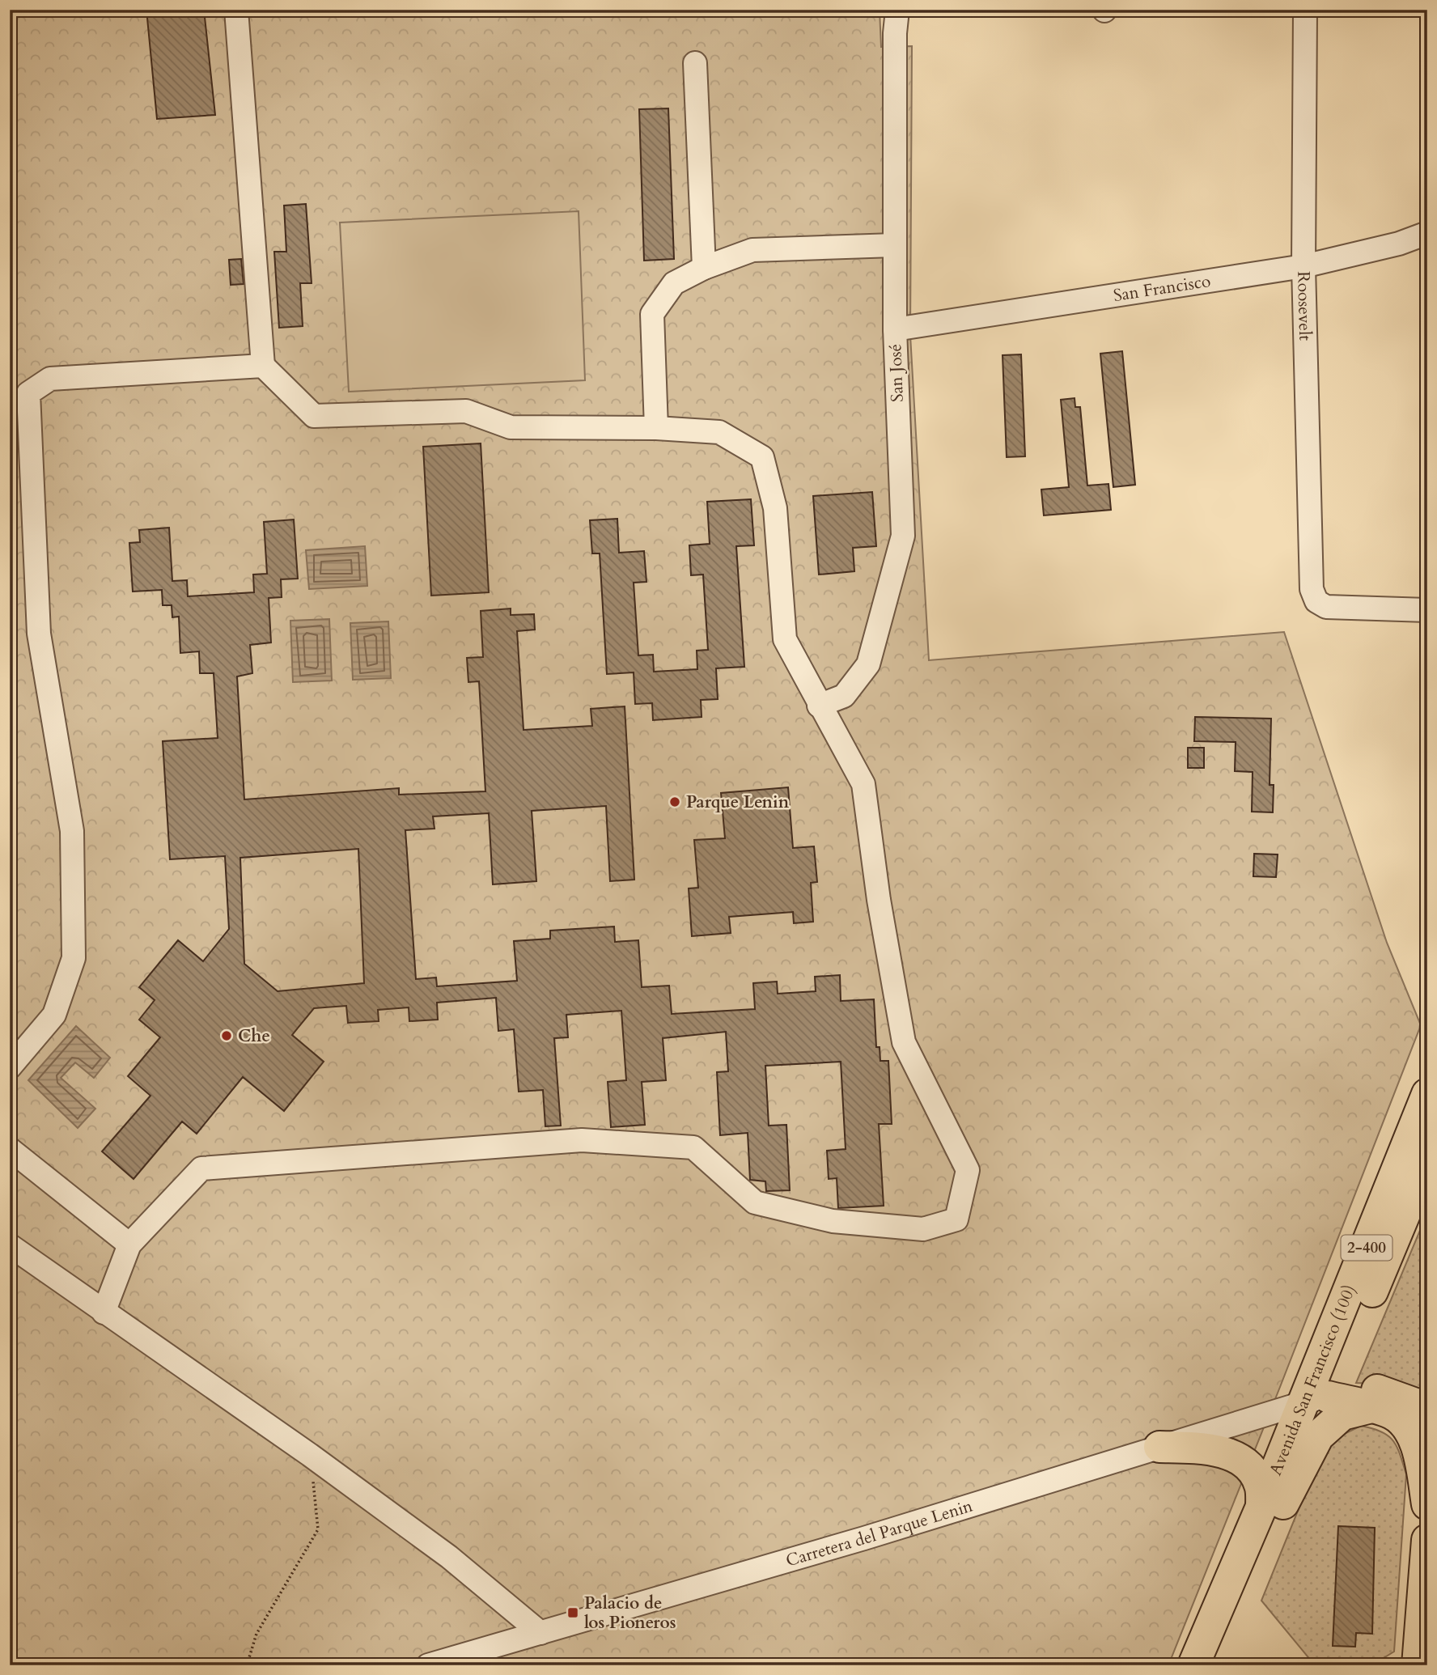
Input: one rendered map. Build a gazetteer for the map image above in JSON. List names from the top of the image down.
{
  "streets": {
    "highway": ["2-400", "Avenida San Francisco (100)"],
    "street": [
      "San Francisco",
      "Roosevelt",
      "San José",
      "Carretera del Parque Lenin"
    ]
  },
  "crossings": [
    ["San Francisco", "Roosevelt"],
    ["San Francisco", "San José"],
    ["Avenida San Francisco (100)", "Carretera del Parque Lenin"]
  ],
  "places": {
    "other": ["Parque Lenin", "Che"],
    "transit": ["Palacio de los Pioneros"]
  }
}
